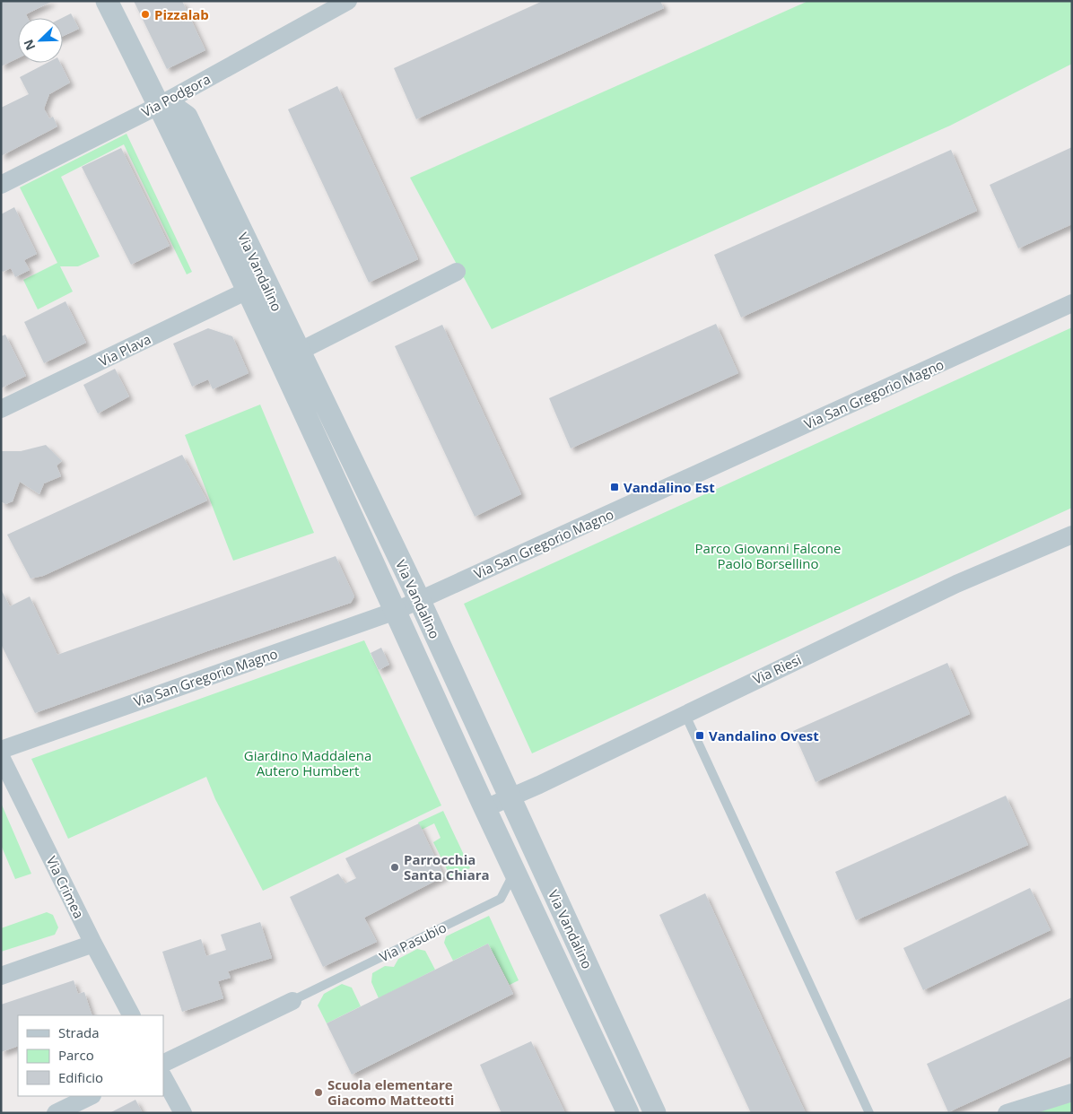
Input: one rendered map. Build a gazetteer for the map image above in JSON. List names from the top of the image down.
{
  "streets": {
    "street": [
      "Via Podgora",
      "Via Vandalino",
      "Via Plava",
      "Via San Gregorio Magno",
      "Via Riesi",
      "Via Crimea",
      "Via Pasubio"
    ]
  },
  "crossings": [
    ["Via Podgora", "Via Vandalino"],
    ["Via Vandalino", "Via Plava"],
    ["Via Vandalino", "Via San Gregorio Magno"],
    ["Via Vandalino", "Via Riesi"],
    ["Via Vandalino", "Via Pasubio"]
  ],
  "parks": ["Parco Giovanni Falcone Paolo Borsellino", "Giardino Maddalena Autero Humbert"],
  "places": {
    "other": ["Pizzalab", "Parrocchia Santa Chiara", "Scuola elementare Giacomo Matteotti"],
    "transit": ["Vandalino Est", "Vandalino Ovest"]
  },
  "legend": ["Strada", "Parco", "Edificio"],
  "north": "bottom left"
}
